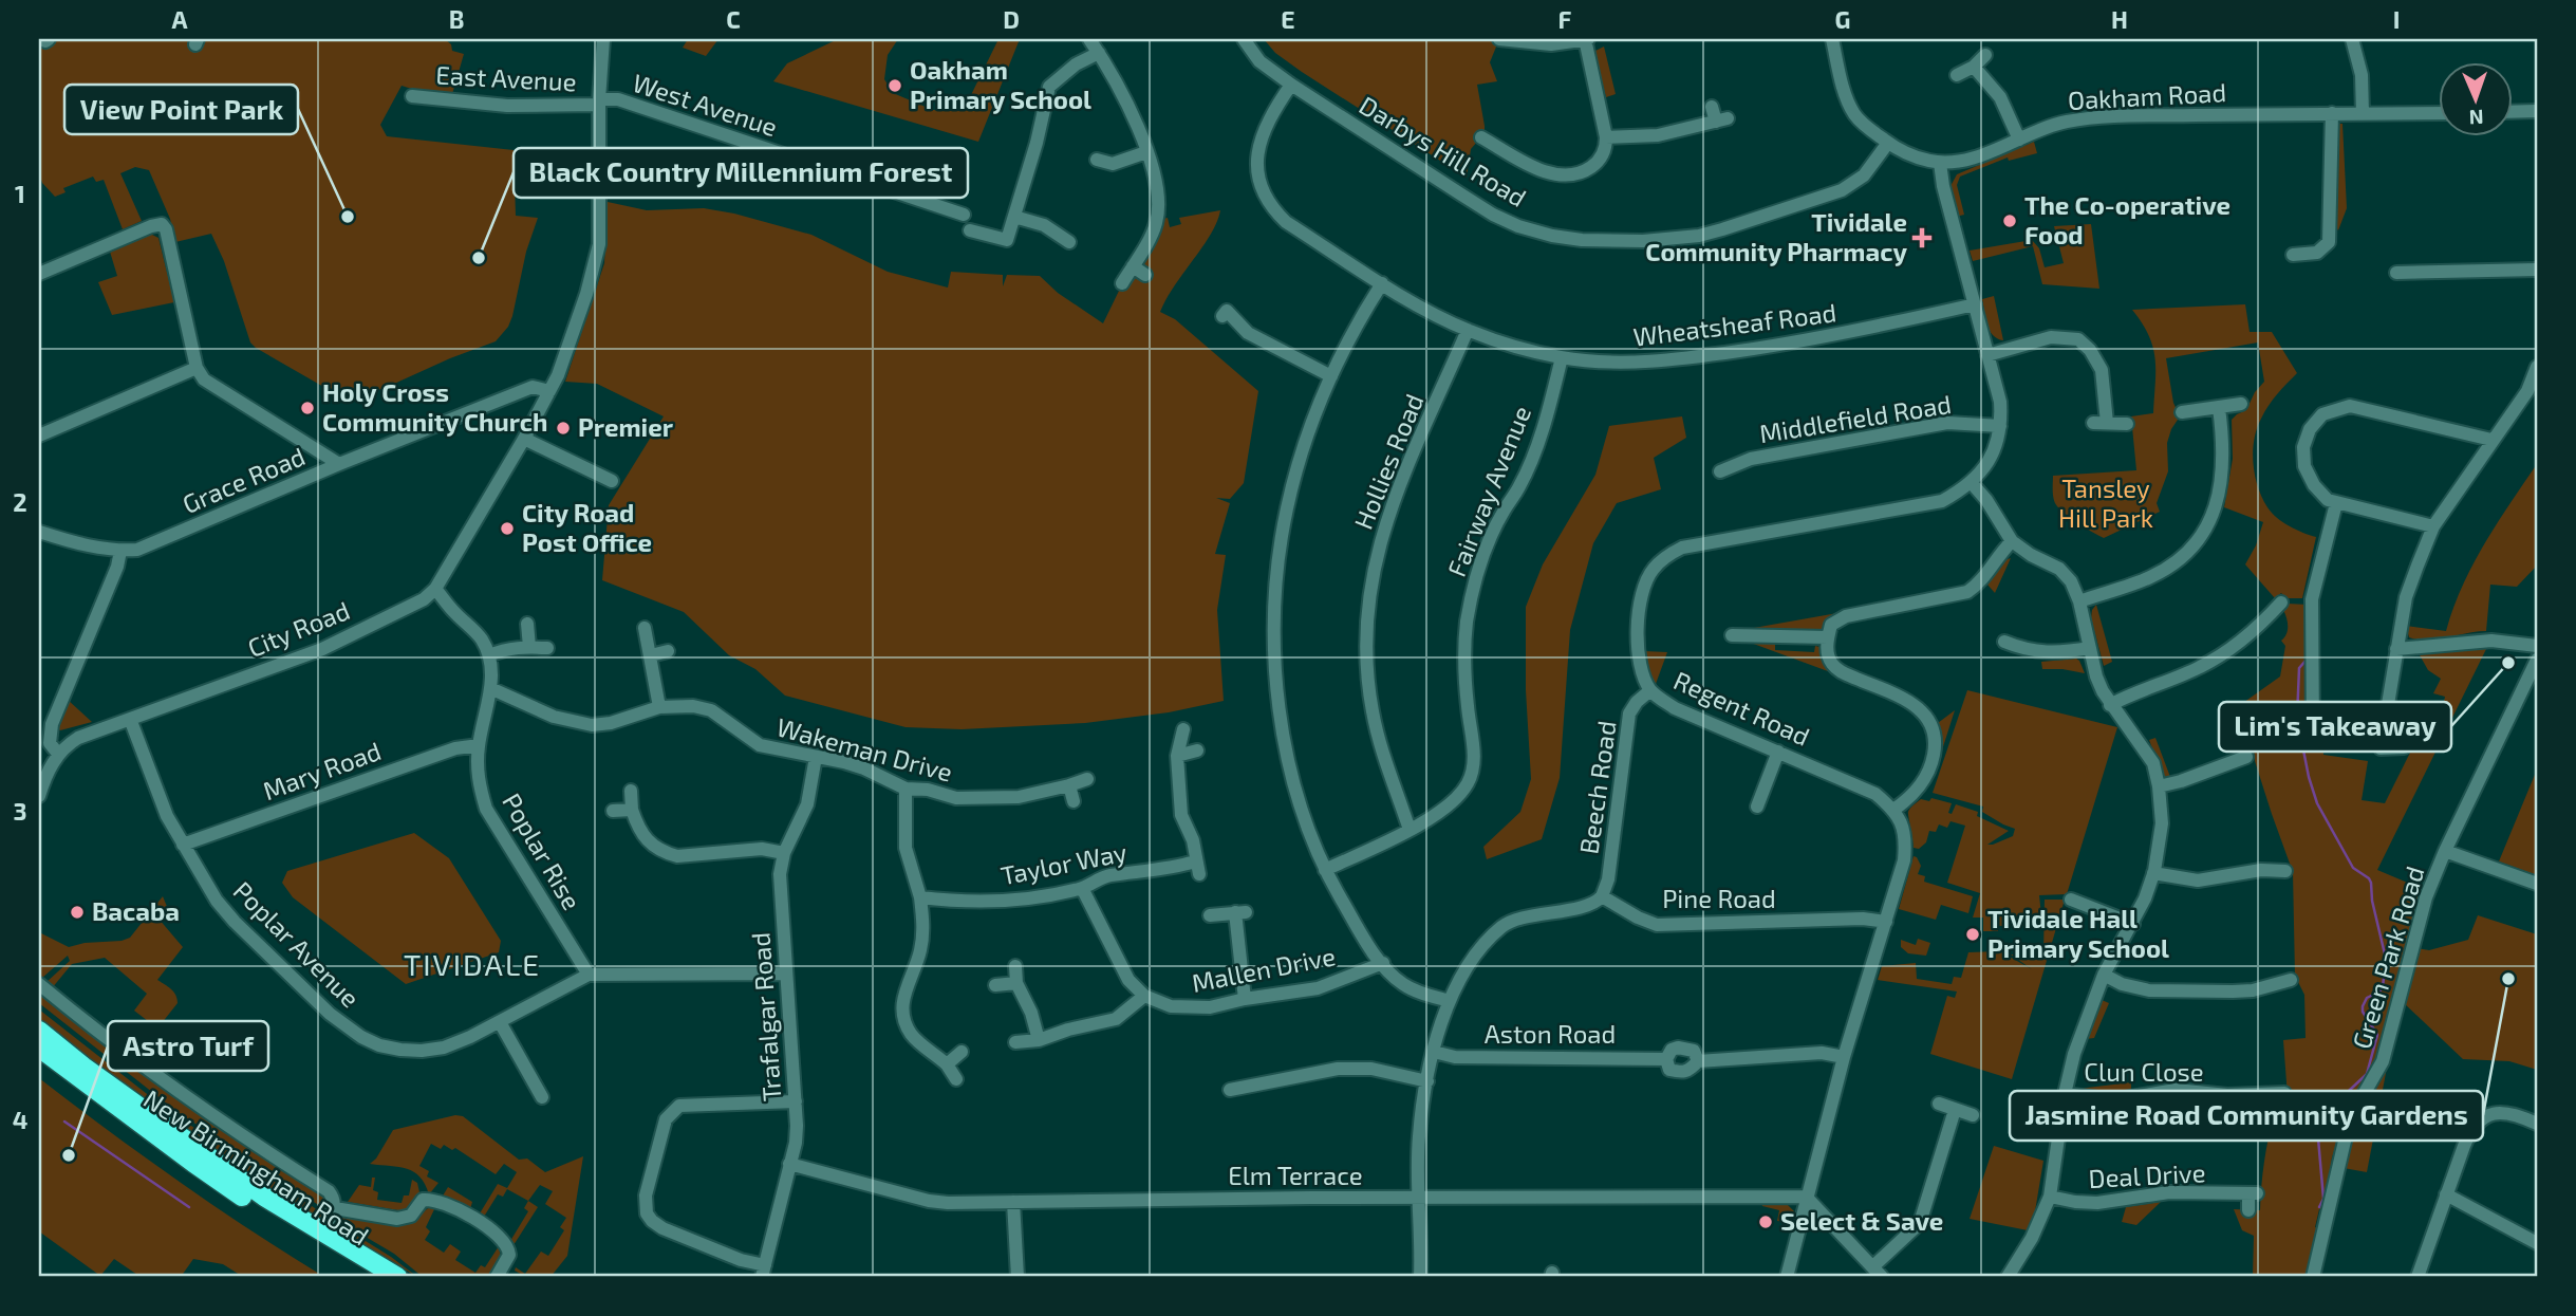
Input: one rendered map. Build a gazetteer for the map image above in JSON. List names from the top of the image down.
{
  "streets": {
    "highway": ["New Birmingham Road"],
    "street": [
      "East Avenue",
      "Oakham Road",
      "West Avenue",
      "Darbys Hill Road",
      "Wheatsheaf Road",
      "Middlefield Road",
      "Hollies Road",
      "Grace Road",
      "Fairway Avenue",
      "City Road",
      "Regent Road",
      "Wakeman Drive",
      "Mary Road",
      "Beech Road",
      "Poplar Rise",
      "Taylor Way",
      "Pine Road",
      "Poplar Avenue",
      "Green Park Road",
      "Mallen Drive",
      "Trafalgar Road",
      "Aston Road",
      "Clun Close",
      "Elm Terrace",
      "Deal Drive"
    ]
  },
  "crossings": [
    ["East Avenue", "West Avenue"],
    ["East Avenue", "City Road"],
    ["Oakham Road", "Regent Road"],
    ["West Avenue", "City Road"],
    ["Darbys Hill Road", "Wheatsheaf Road"],
    ["Wheatsheaf Road", "Hollies Road"],
    ["Wheatsheaf Road", "Fairway Avenue"],
    ["Wheatsheaf Road", "Regent Road"],
    ["Middlefield Road", "Regent Road"],
    ["Hollies Road", "Fairway Avenue"],
    ["Grace Road", "City Road"],
    ["City Road", "Poplar Avenue"],
    ["Regent Road", "Beech Road"],
    ["Wakeman Drive", "Poplar Rise"],
    ["Wakeman Drive", "Trafalgar Road"],
    ["Mary Road", "Poplar Rise"],
    ["Mary Road", "Poplar Avenue"],
    ["Beech Road", "Pine Road"],
    ["Poplar Rise", "Poplar Avenue"],
    ["Poplar Avenue", "Trafalgar Road"],
    ["Trafalgar Road", "Elm Terrace"]
  ],
  "districts": ["TIVIDALE"],
  "parks": ["Tansley Hill Park"],
  "places": {
    "other": [
      "Oakham Primary School",
      "View Point Park",
      "The Co-operative Food",
      "Black Country Millennium Forest",
      "Holy Cross Community Church",
      "Premier",
      "City Road Post Office",
      "Lim's Takeaway",
      "Bacaba",
      "Tividale Hall Primary School",
      "Jasmine Road Community Gardens",
      "Astro Turf",
      "Select & Save"
    ],
    "health": ["Tividale Community Pharmacy"]
  },
  "north": "bottom",
  "grid": {
    "columns": [
      "A",
      "B",
      "C",
      "D",
      "E",
      "F",
      "G",
      "H",
      "I"
    ],
    "rows": [
      "1",
      "2",
      "3",
      "4"
    ]
  }
}
